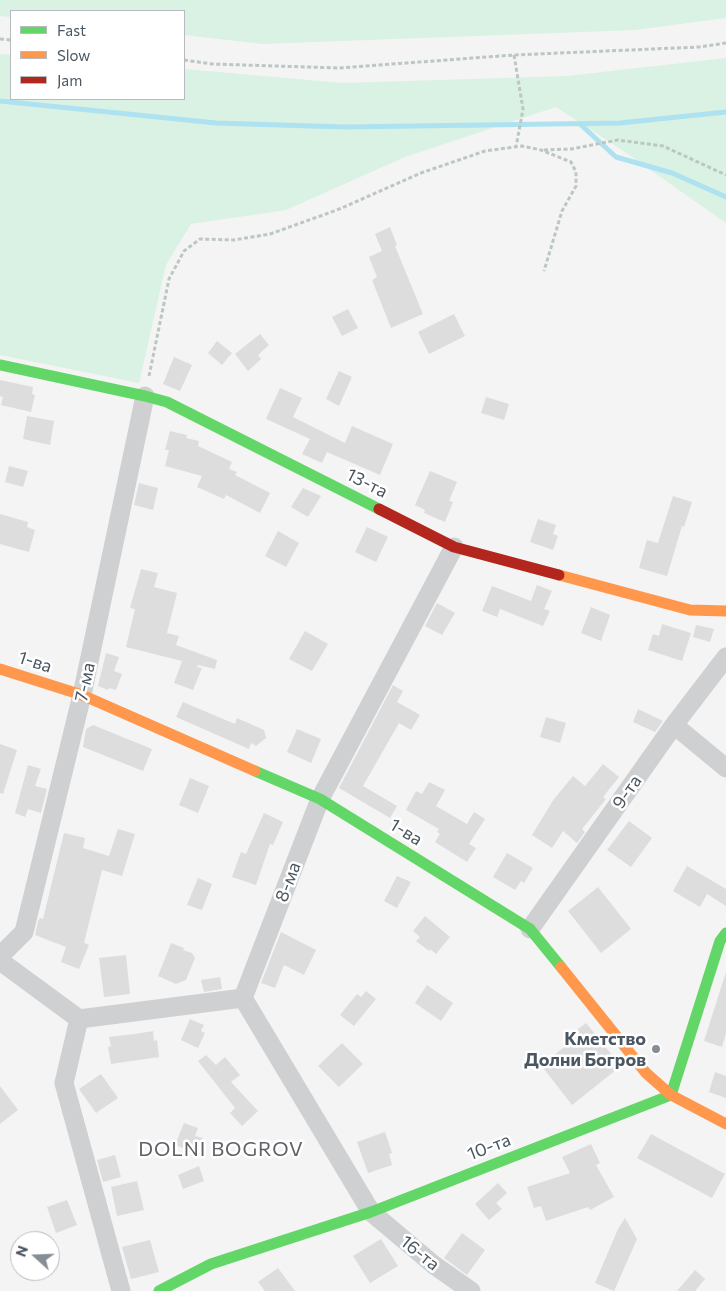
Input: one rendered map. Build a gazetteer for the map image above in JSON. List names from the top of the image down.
{
  "streets": {
    "street": [
      "13-та",
      "1-ва",
      "7-ма",
      "9-та",
      "8-ма",
      "10-та",
      "16-та"
    ]
  },
  "crossings": [
    ["13-та", "7-ма"],
    ["13-та", "8-ма"],
    ["1-ва", "7-ма"],
    ["1-ва", "9-та"],
    ["1-ва", "8-ма"],
    ["1-ва", "10-та"],
    ["10-та", "16-та"]
  ],
  "districts": ["DOLNI BOGROV"],
  "places": ["Кметство Долни Богров"],
  "legend": ["Fast", "Slow", "Jam"],
  "north": "left"
}
